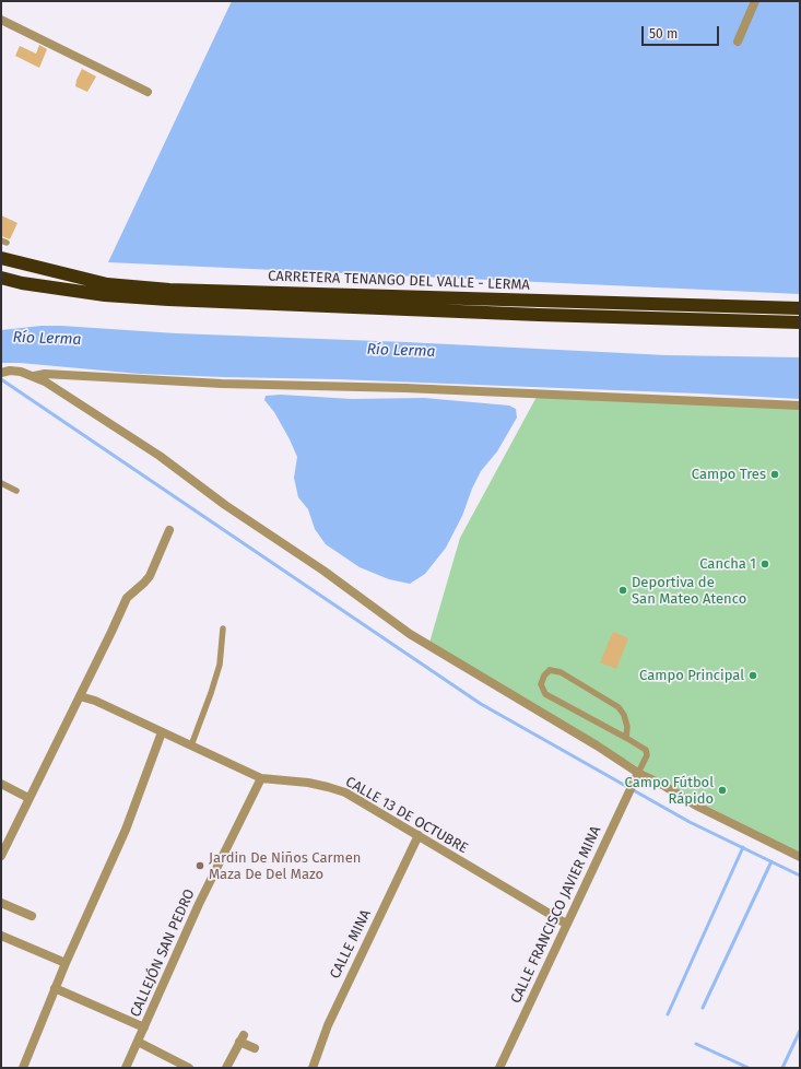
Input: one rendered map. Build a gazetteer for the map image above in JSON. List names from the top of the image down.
{
  "streets": {
    "highway": ["CARRETERA TENANGO DEL VALLE - LERMA"],
    "street": [
      "CALLE 13 DE OCTUBRE",
      "CALLE FRANCISCO JAVIER MINA",
      "CALLE MINA",
      "CALLEJÓN SAN PEDRO"
    ]
  },
  "crossings": [
    ["CALLE 13 DE OCTUBRE", "CALLE FRANCISCO JAVIER MINA"],
    ["CALLE 13 DE OCTUBRE", "CALLE MINA"],
    ["CALLE 13 DE OCTUBRE", "CALLEJÓN SAN PEDRO"]
  ],
  "water": ["Río Lerma"],
  "places": [
    "Campo Tres",
    "Cancha 1",
    "Deportiva de San Mateo Atenco",
    "Campo Principal",
    "Campo Fútbol Rápido",
    "Jardin De Niños Carmen Maza De Del Mazo"
  ],
  "scale_bar": "50 m"
}
